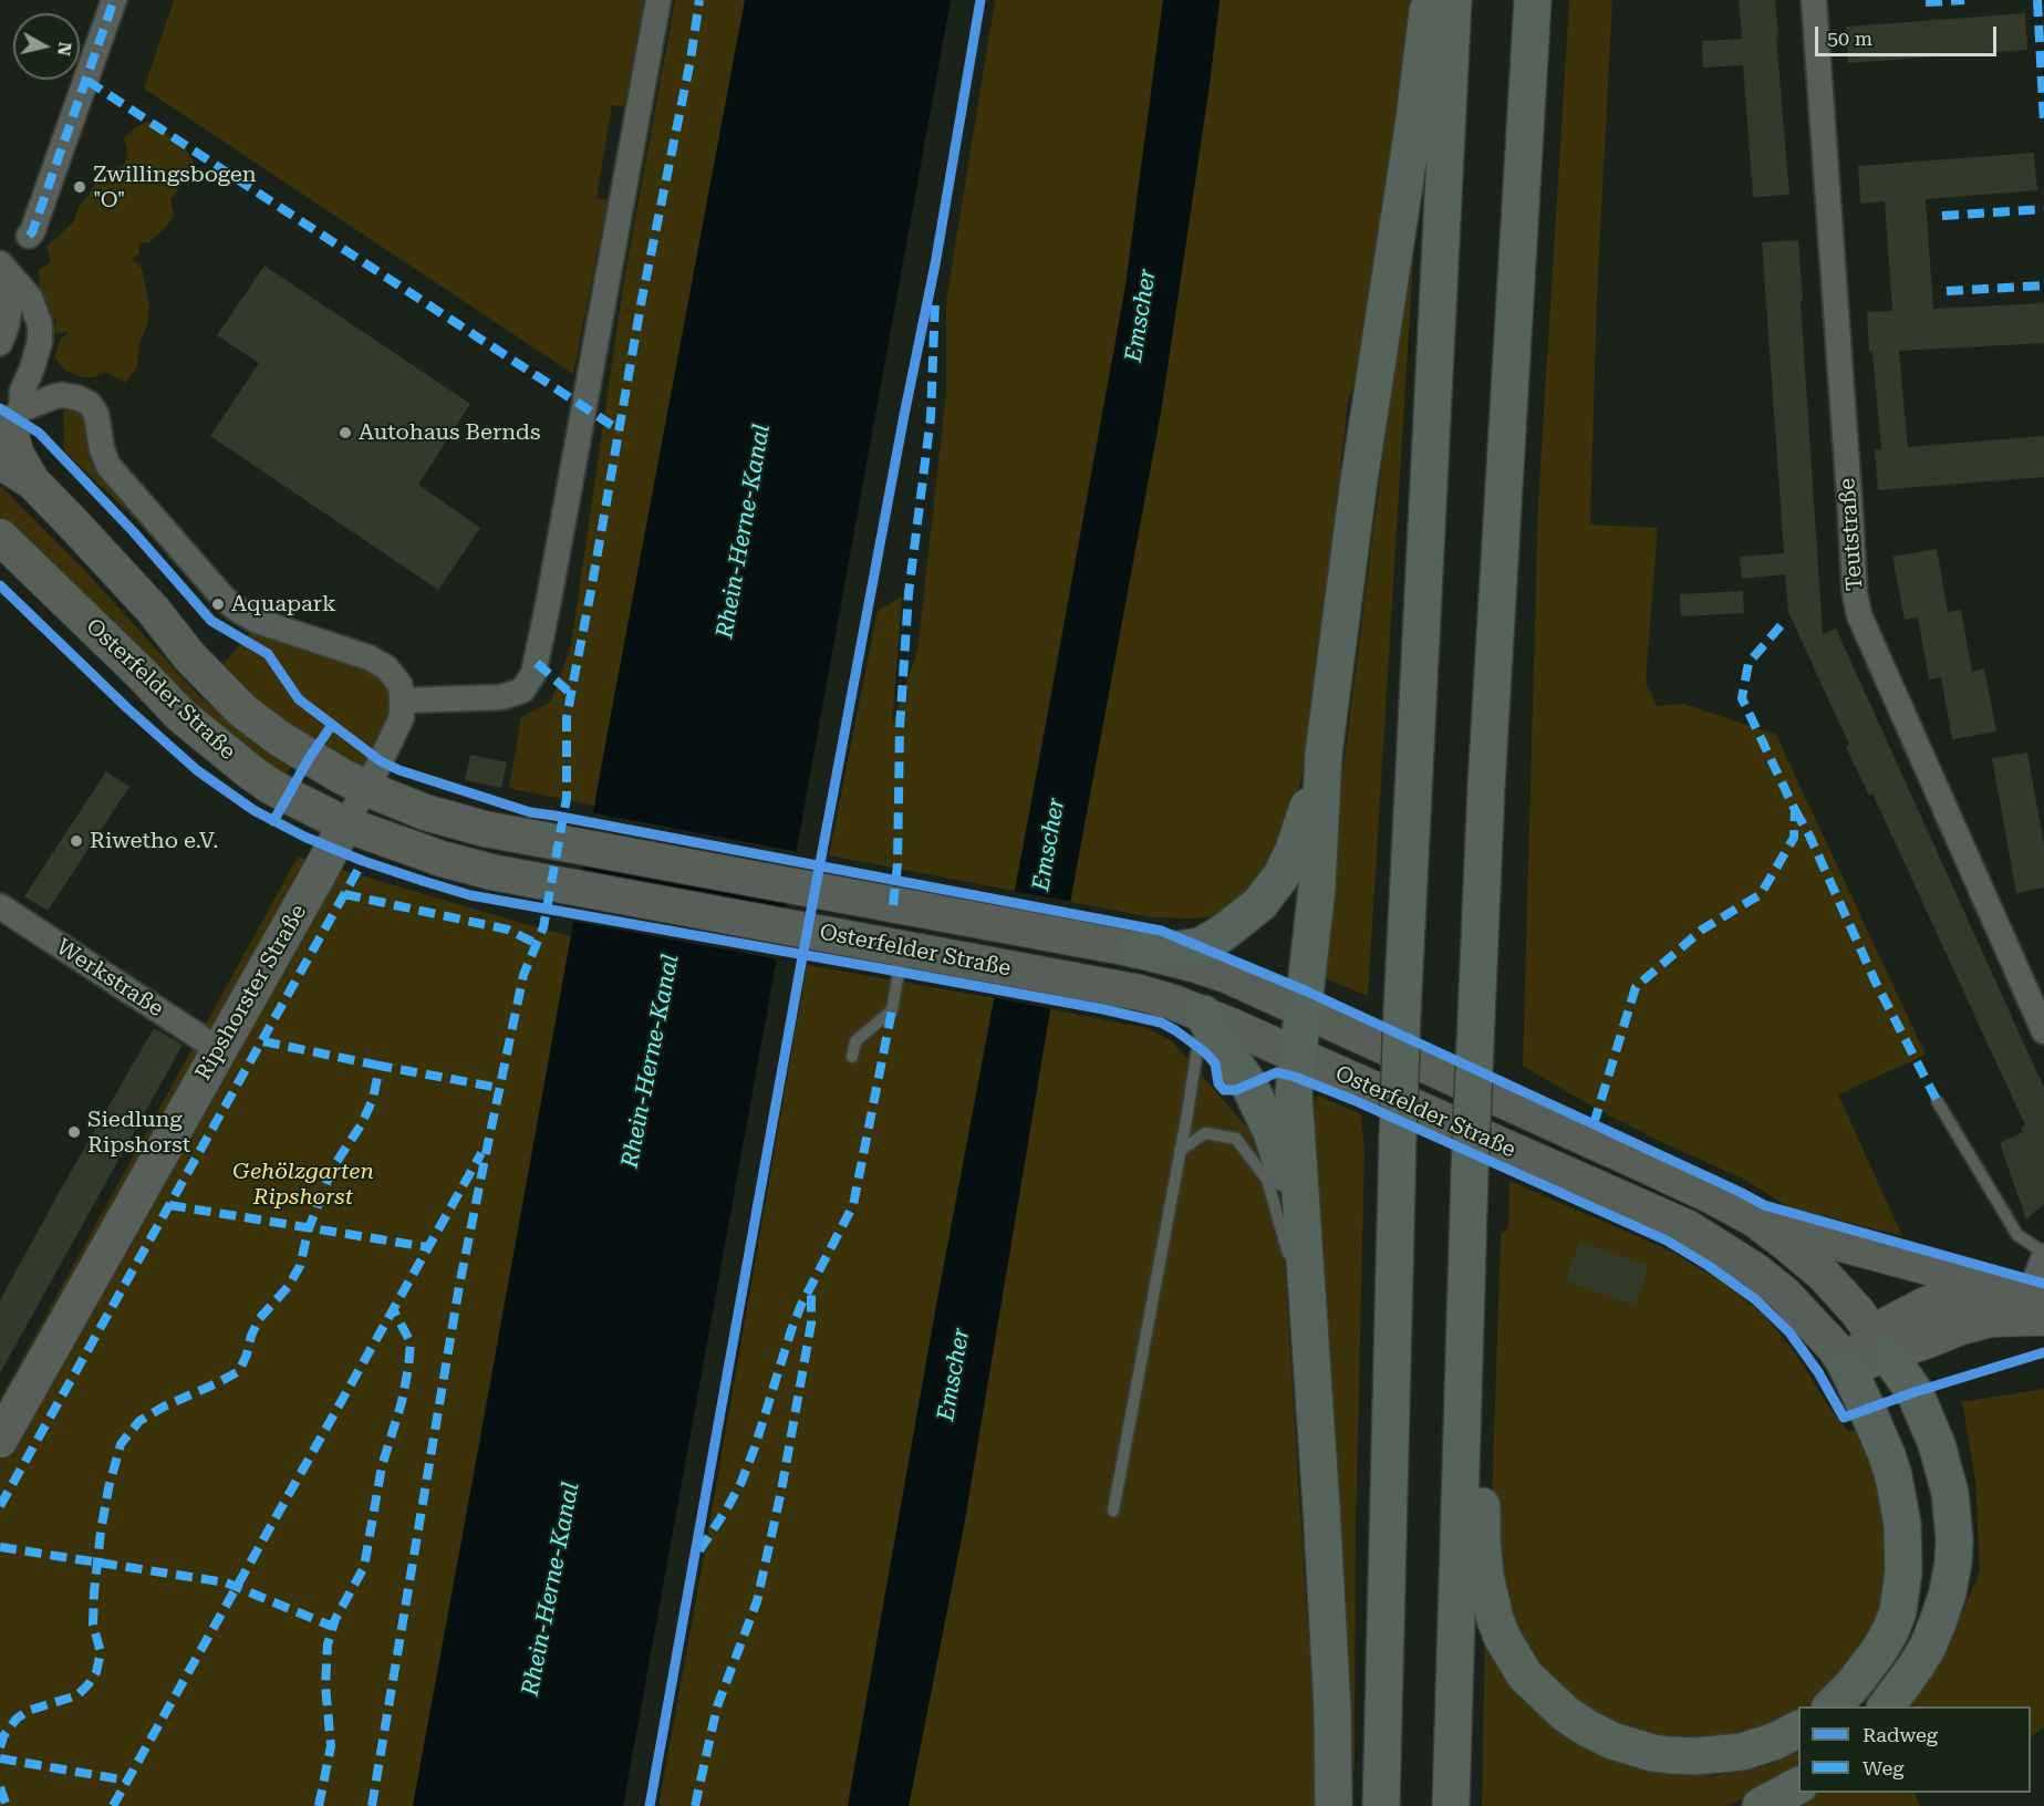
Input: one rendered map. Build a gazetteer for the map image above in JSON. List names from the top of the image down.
{
  "streets": {
    "main road": ["Osterfelder Straße", "Ripshorster Straße"],
    "street": ["Teutstraße", "Werkstraße"]
  },
  "crossings": [
    ["Osterfelder Straße", "Ripshorster Straße"],
    ["Werkstraße", "Ripshorster Straße"]
  ],
  "water": ["Emscher", "Rhein-Herne-Kanal"],
  "parks": ["Gehölzgarten Ripshorst"],
  "places": [
    "Zwillingsbogen \"O\"",
    "Autohaus Bernds",
    "Aquapark",
    "Riwetho e.V.",
    "Siedlung Ripshorst"
  ],
  "legend": ["Radweg", "Weg"],
  "scale_bar": "50 m",
  "north": "right"
}
